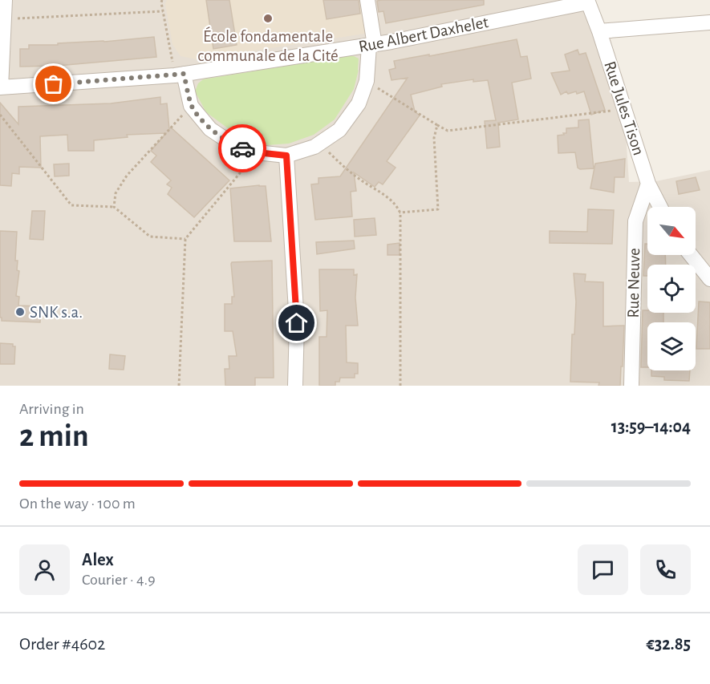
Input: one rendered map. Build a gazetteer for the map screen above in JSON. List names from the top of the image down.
{
  "streets": {
    "street": ["Rue Albert Daxhelet", "Rue Jules Tison", "Rue Neuve"]
  },
  "crossings": [
    ["Rue Albert Daxhelet", "Rue Jules Tison"],
    ["Rue Jules Tison", "Rue Neuve"]
  ],
  "places": ["École fondamentale communale de la Cité", "SNK s.a."],
  "north": "bottom right",
  "page": {
    "heading": ["2 min", "Arriving in", "13:59–14:04"],
    "panel": [
      "Alex",
      "Courier · 4.9",
      "Order #4602",
      "€32.85"
    ],
    "bar": "On the way · 100 m"
  }
}
